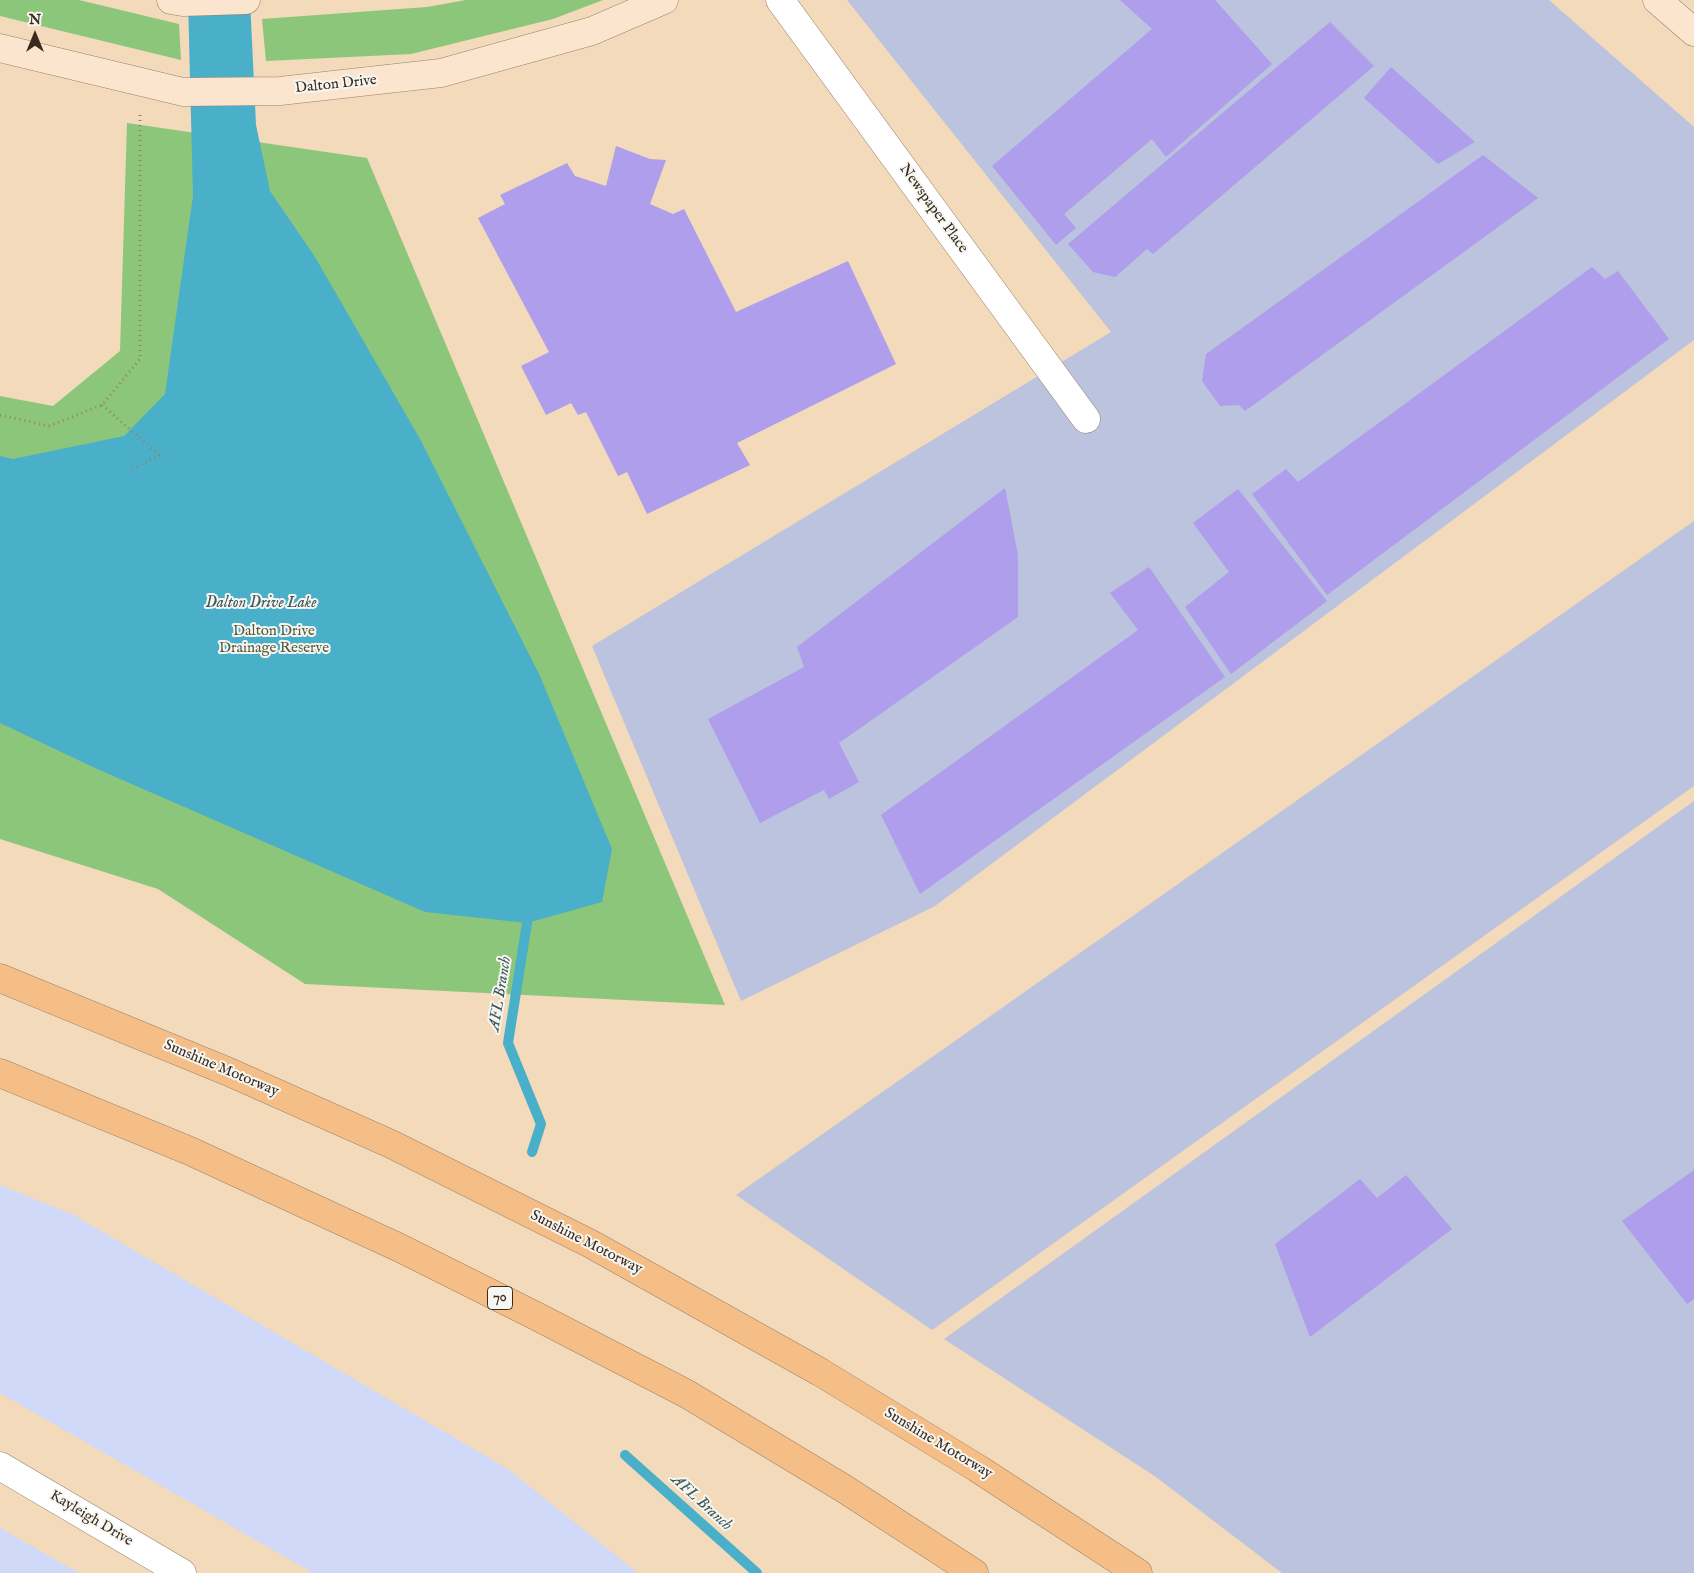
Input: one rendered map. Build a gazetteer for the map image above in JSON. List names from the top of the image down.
{
  "streets": {
    "highway": ["Sunshine Motorway", "70"],
    "main road": ["Dalton Drive"],
    "street": ["Newspaper Place", "Kayleigh Drive"]
  },
  "water": ["Dalton Drive Lake", "AFL Branch"],
  "parks": ["Dalton Drive Drainage Reserve"],
  "north": "top"
}
